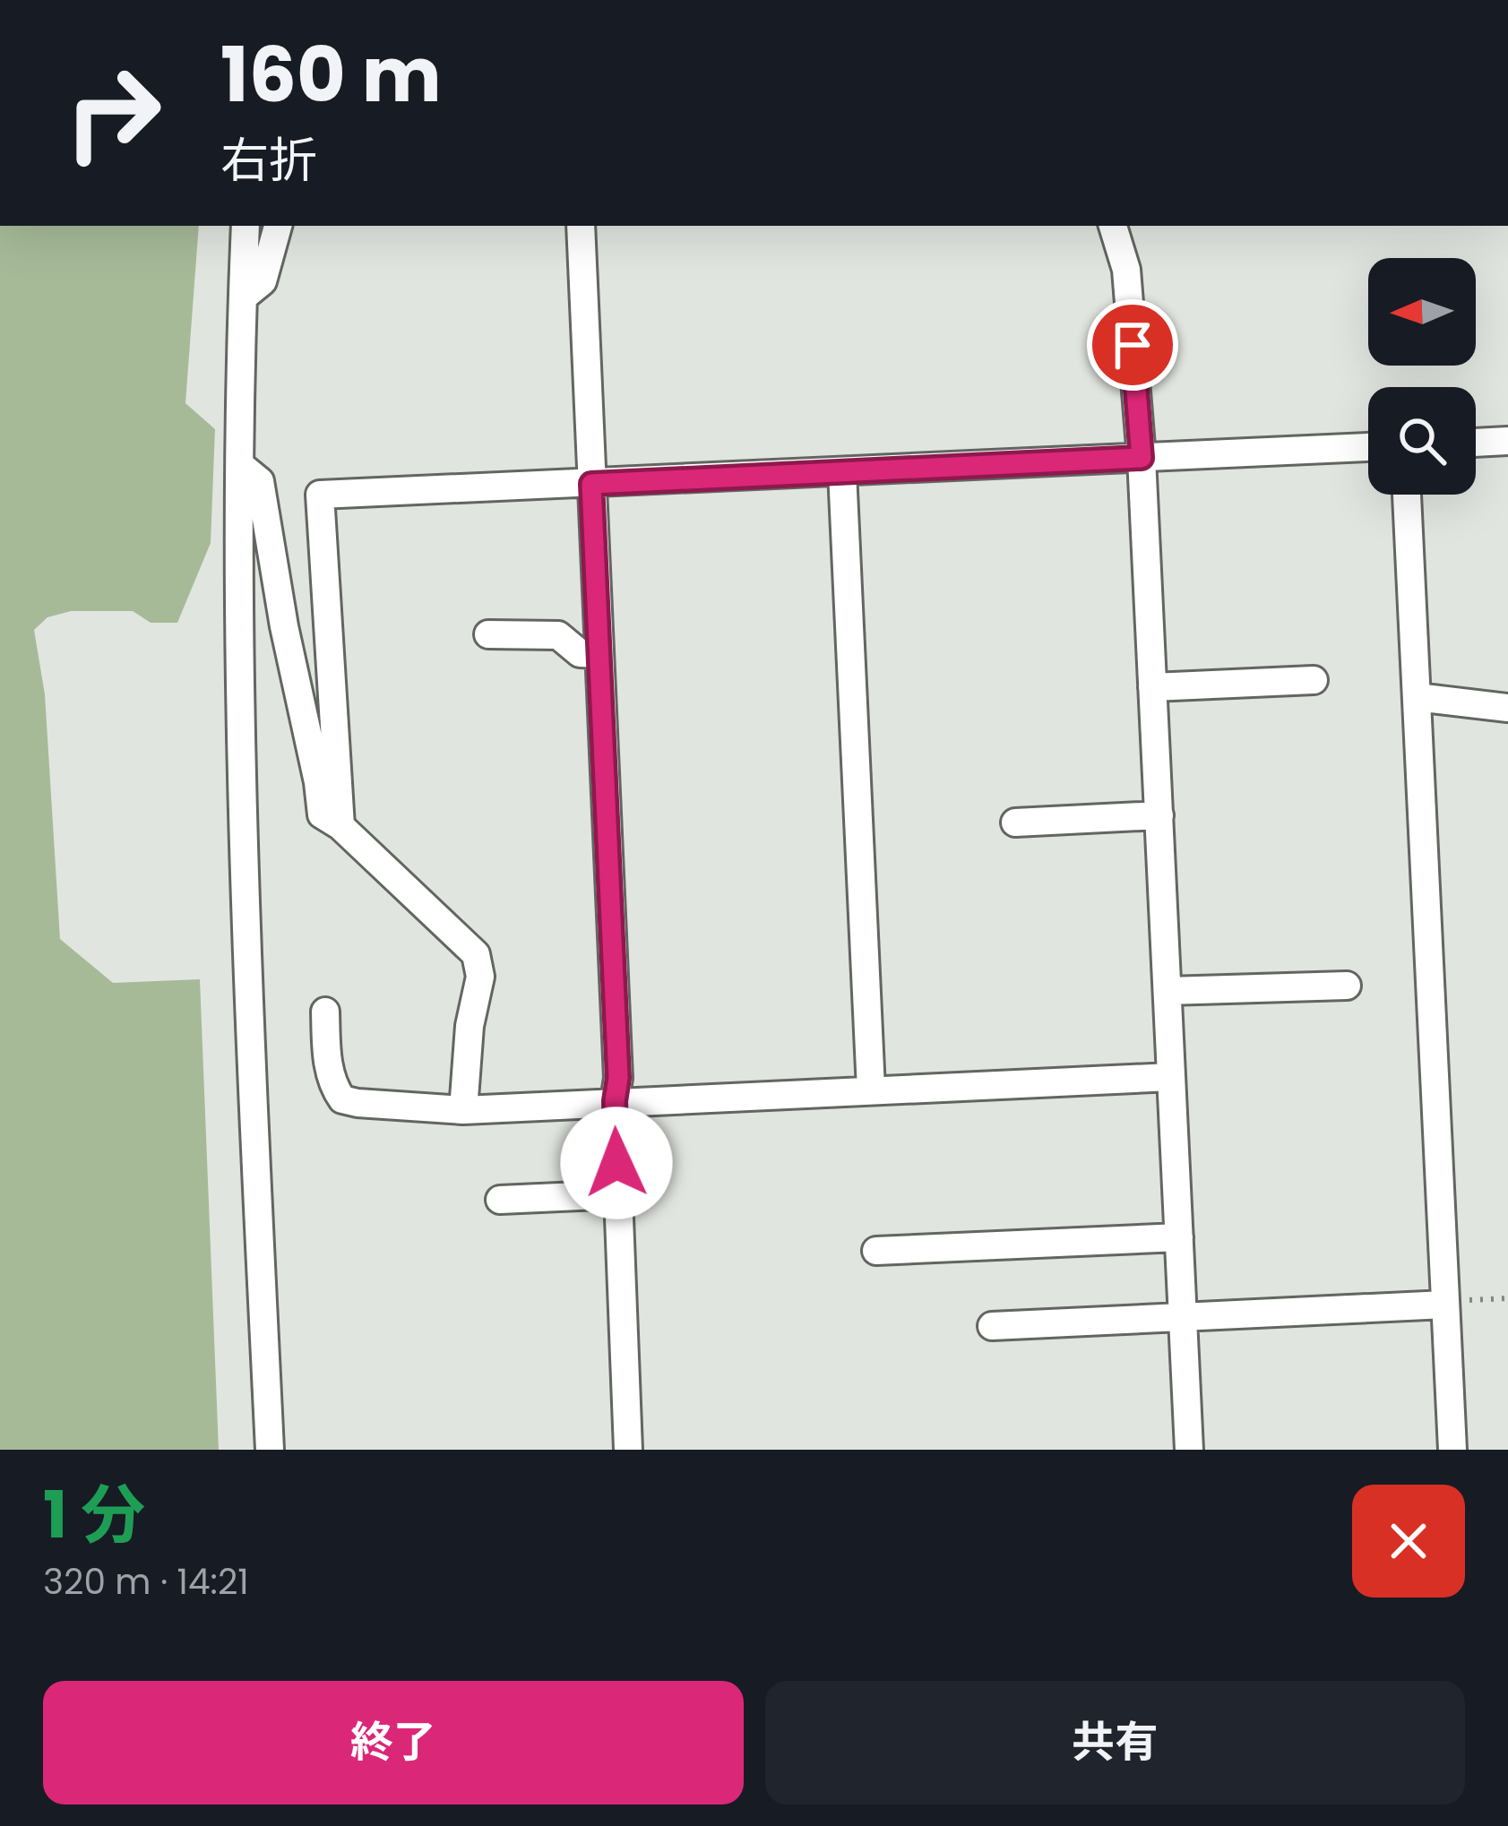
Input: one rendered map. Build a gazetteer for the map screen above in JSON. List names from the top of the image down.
{
  "north": "left",
  "page": {
    "turn": ["160 m", "右折"],
    "heading": ["1 分", "320 m · 14:21"],
    "buttons": ["終了", "共有"]
  }
}
